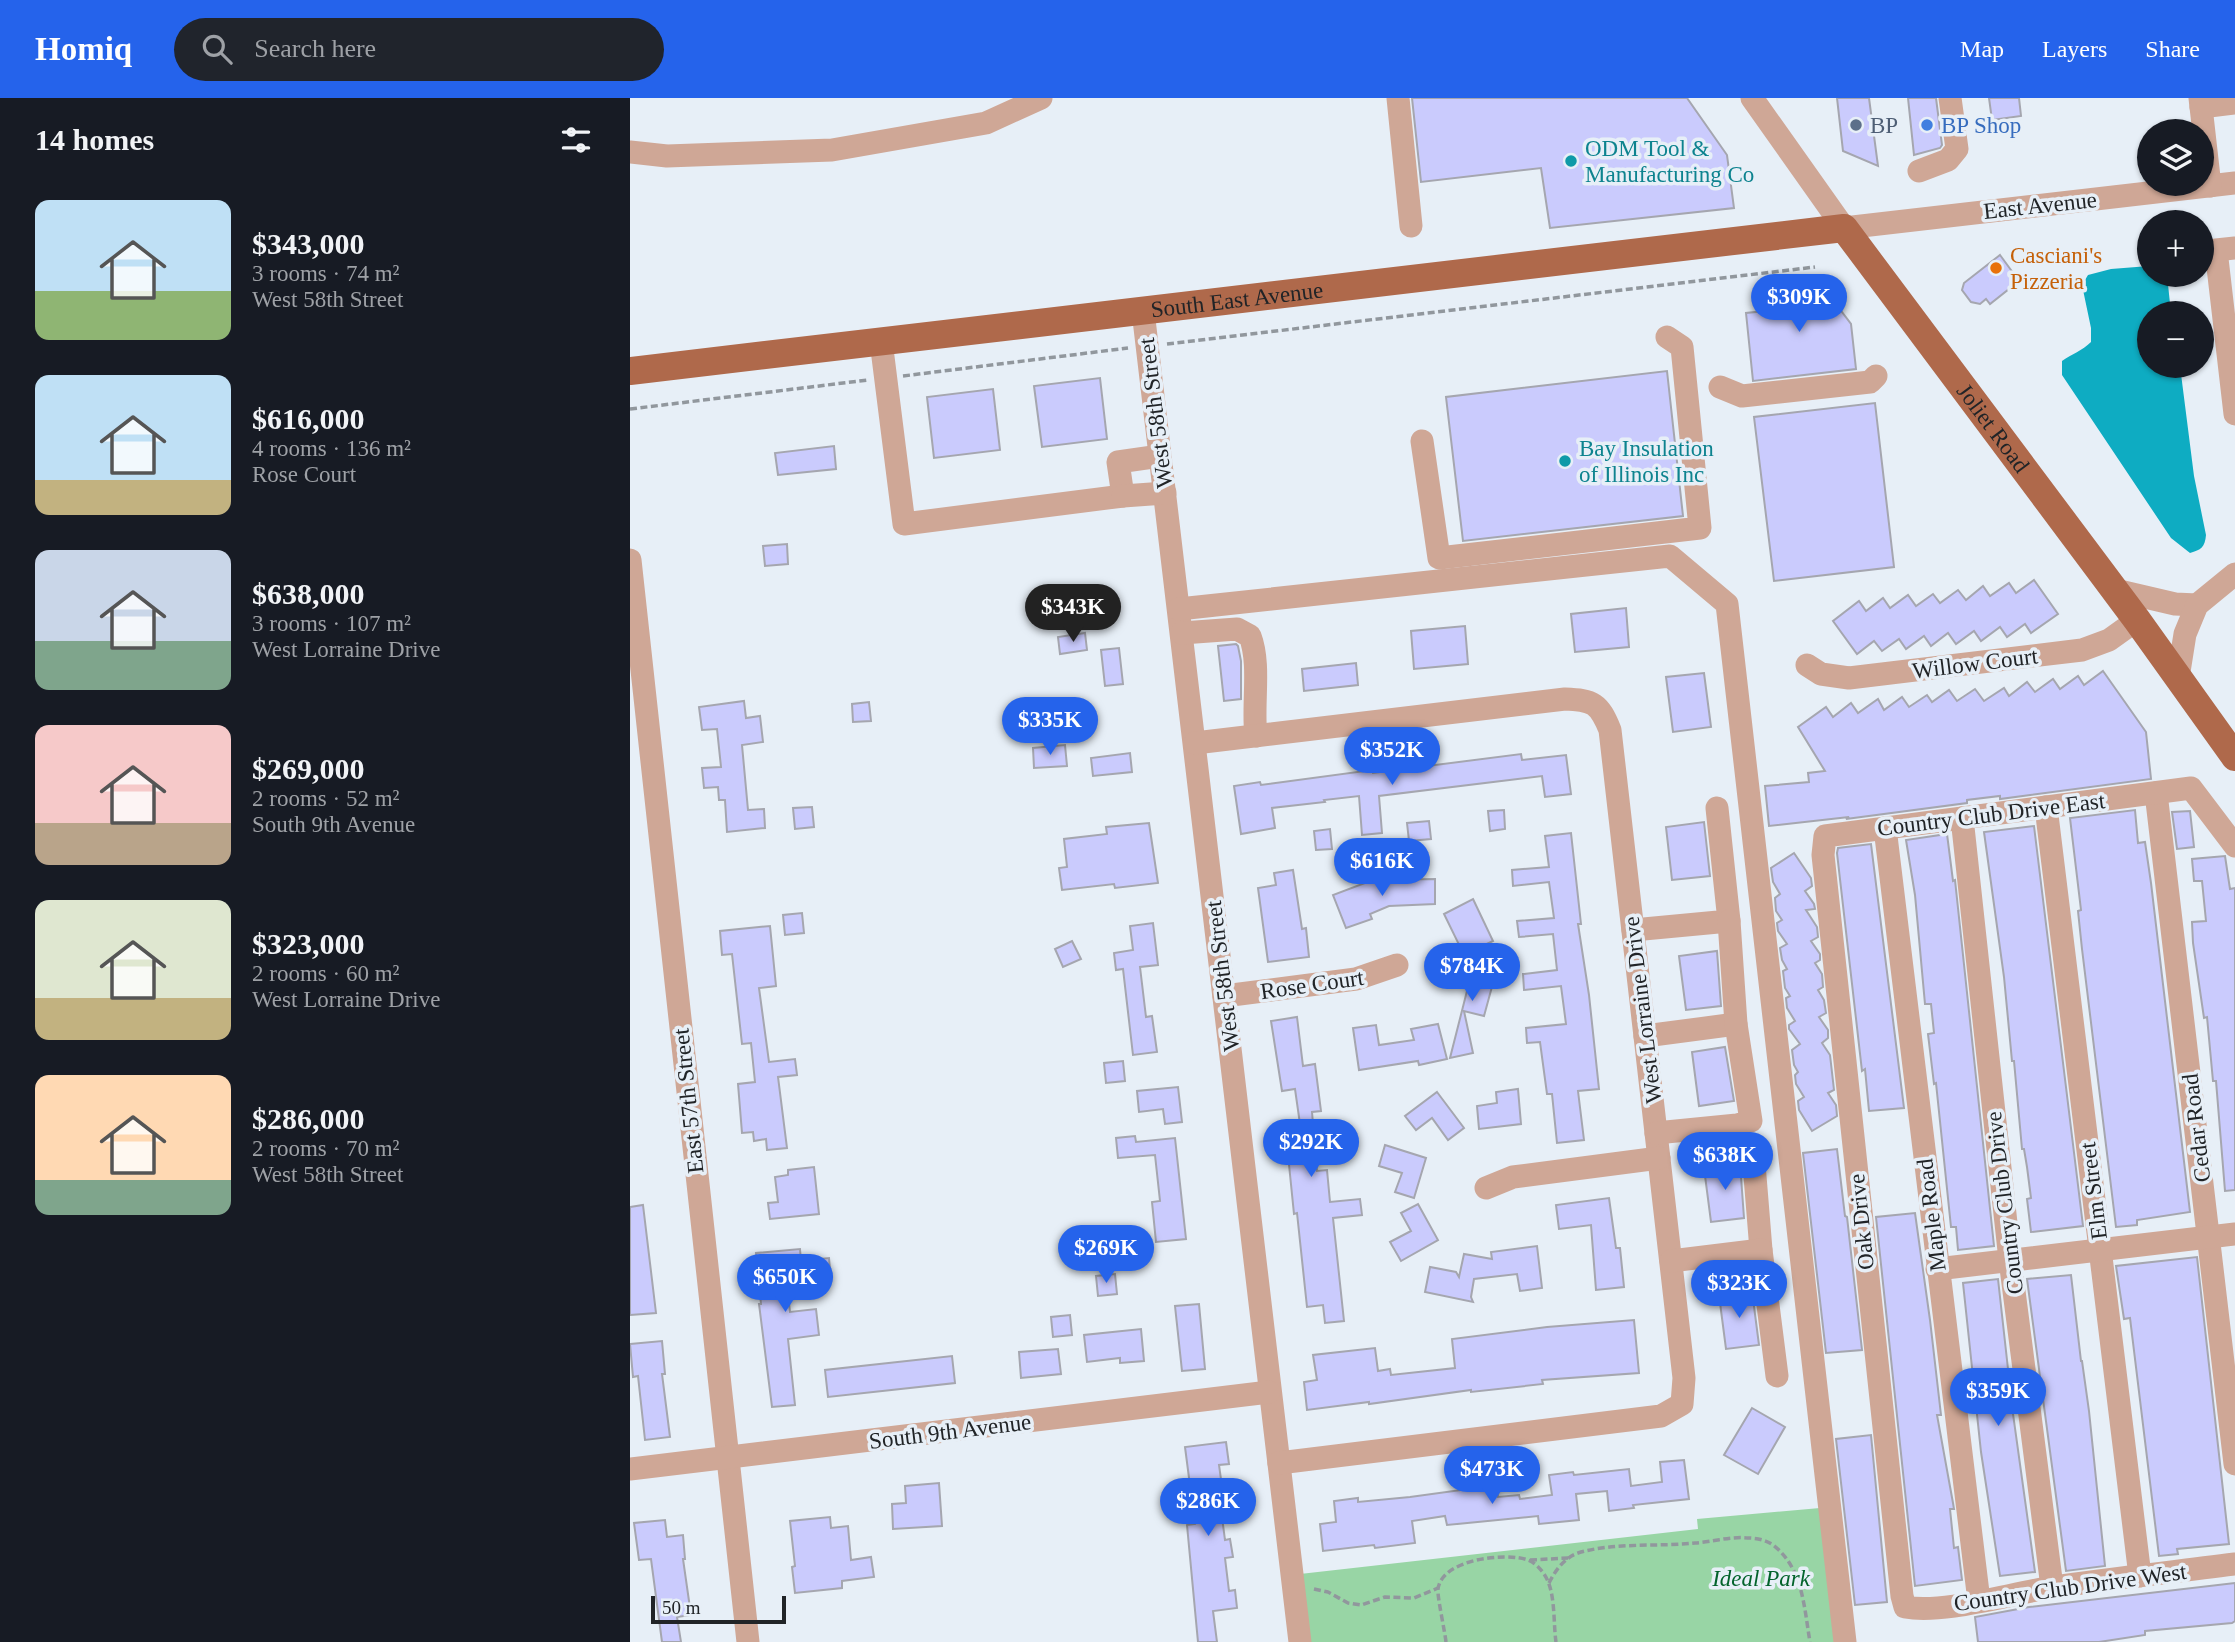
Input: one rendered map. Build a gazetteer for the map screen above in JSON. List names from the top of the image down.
{
  "streets": {
    "main road": ["South East Avenue", "Joliet Road"],
    "street": [
      "East Avenue",
      "West 58th Street",
      "Willow Court",
      "Country Club Drive East",
      "Rose Court",
      "West Lorraine Drive",
      "East 57th Street",
      "Cedar Road",
      "Elm Street",
      "Country Club Drive",
      "Maple Road",
      "Oak Drive",
      "South 9th Avenue",
      "Country Club Drive West"
    ]
  },
  "crossings": [
    ["East Avenue", "South East Avenue"],
    ["East Avenue", "Joliet Road"],
    ["South East Avenue", "West 58th Street"],
    ["South East Avenue", "Joliet Road"],
    ["West 58th Street", "Rose Court"],
    ["West 58th Street", "West Lorraine Drive"],
    ["West 58th Street", "South 9th Avenue"],
    ["Joliet Road", "Willow Court"],
    ["Country Club Drive East", "Cedar Road"],
    ["Country Club Drive East", "Elm Street"],
    ["Country Club Drive East", "Country Club Drive"],
    ["Country Club Drive East", "Maple Road"],
    ["Country Club Drive East", "Oak Drive"],
    ["East 57th Street", "South 9th Avenue"],
    ["Elm Street", "Country Club Drive West"],
    ["Country Club Drive", "Country Club Drive West"],
    ["Maple Road", "Country Club Drive West"],
    ["Oak Drive", "Country Club Drive West"]
  ],
  "parks": ["Ideal Park"],
  "places": [
    "BP",
    "BP Shop",
    "ODM Tool & Manufacturing Co",
    "Casciani's Pizzeria",
    "Bay Insulation of Illinois Inc"
  ],
  "scale_bar": "50 m",
  "page": {
    "header": "Homiq",
    "search": "Search here",
    "nav": ["Map", "Layers", "Share"],
    "heading": "14 homes",
    "map_buttons": ["+", "−"],
    "list": [
      {
        "name": "$343,000",
        "note": "3 rooms · 74 m² · West 58th Street"
      },
      {
        "name": "$616,000",
        "note": "4 rooms · 136 m² · Rose Court"
      },
      {
        "name": "$638,000",
        "note": "3 rooms · 107 m² · West Lorraine Drive"
      },
      {
        "name": "$269,000",
        "note": "2 rooms · 52 m² · South 9th Avenue"
      },
      {
        "name": "$323,000",
        "note": "2 rooms · 60 m² · West Lorraine Drive"
      },
      {
        "name": "$286,000",
        "note": "2 rooms · 70 m² · West 58th Street"
      }
    ],
    "price": [
      "$309K",
      "$343K",
      "$335K",
      "$352K",
      "$616K",
      "$784K",
      "$292K",
      "$638K",
      "$269K",
      "$650K",
      "$323K",
      "$359K",
      "$473K",
      "$286K"
    ],
    "scale": "50 m"
  }
}
